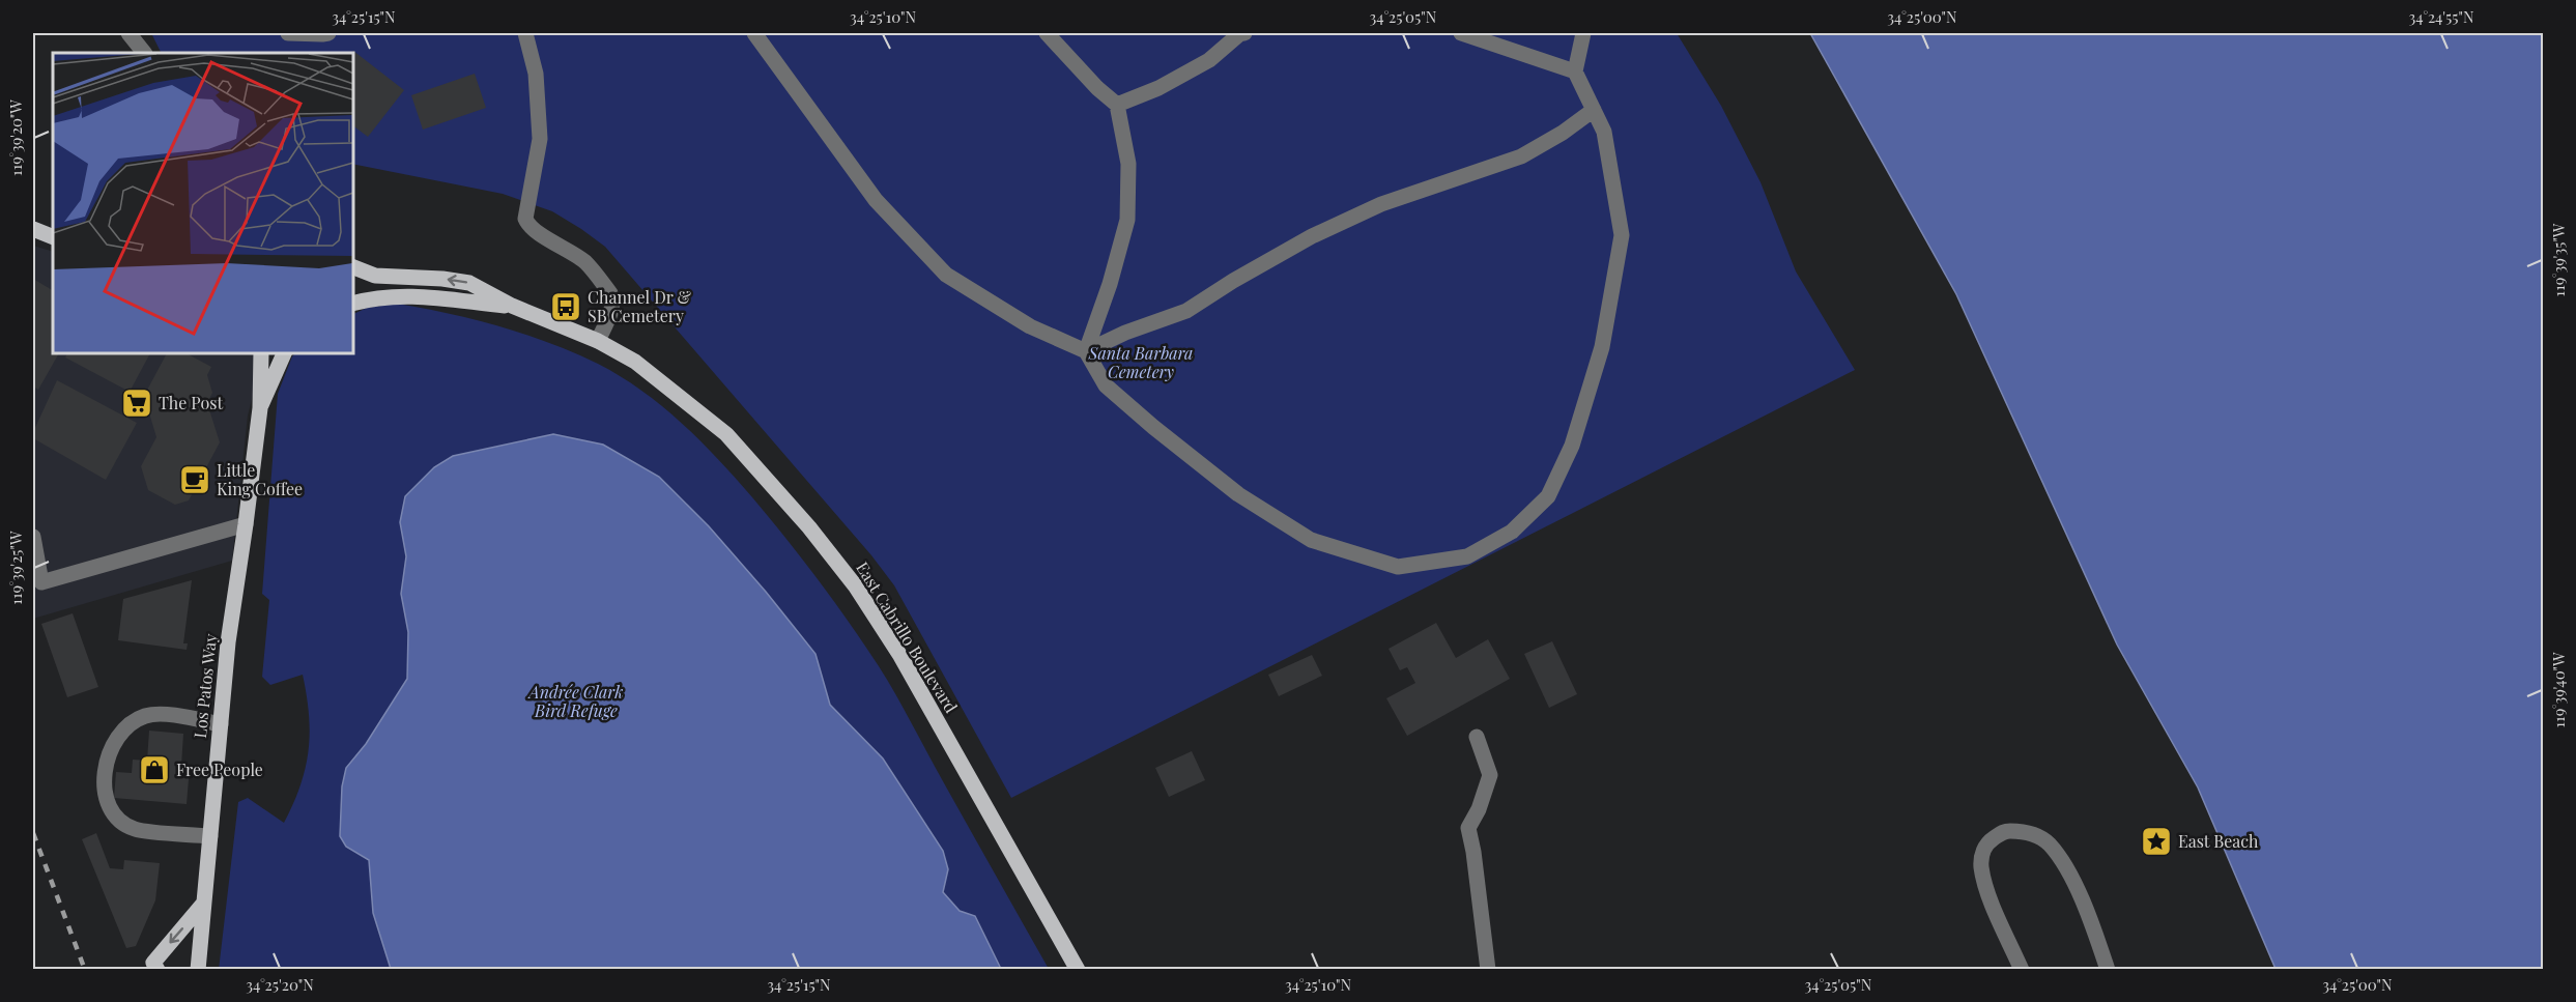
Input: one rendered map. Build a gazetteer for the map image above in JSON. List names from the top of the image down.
{
  "streets": {
    "main road": ["East Cabrillo Boulevard", "Los Patos Way"]
  },
  "parks": ["Santa Barbara Cemetery", "Andrée Clark Bird Refuge"],
  "places": {
    "bus stop": ["Channel Dr & SB Cemetery"],
    "supermarket": ["The Post"],
    "cafe": ["Little King Coffee"],
    "shop": ["Free People"],
    "place": ["East Beach"]
  },
  "coordinates": [
    "34°25'15\"N",
    "34°25'10\"N",
    "34°25'05\"N",
    "34°25'00\"N",
    "34°24'55\"N",
    "119°39'20\"W",
    "119°39'35\"W",
    "119°39'25\"W",
    "119°39'40\"W",
    "34°25'20\"N"
  ]
}
